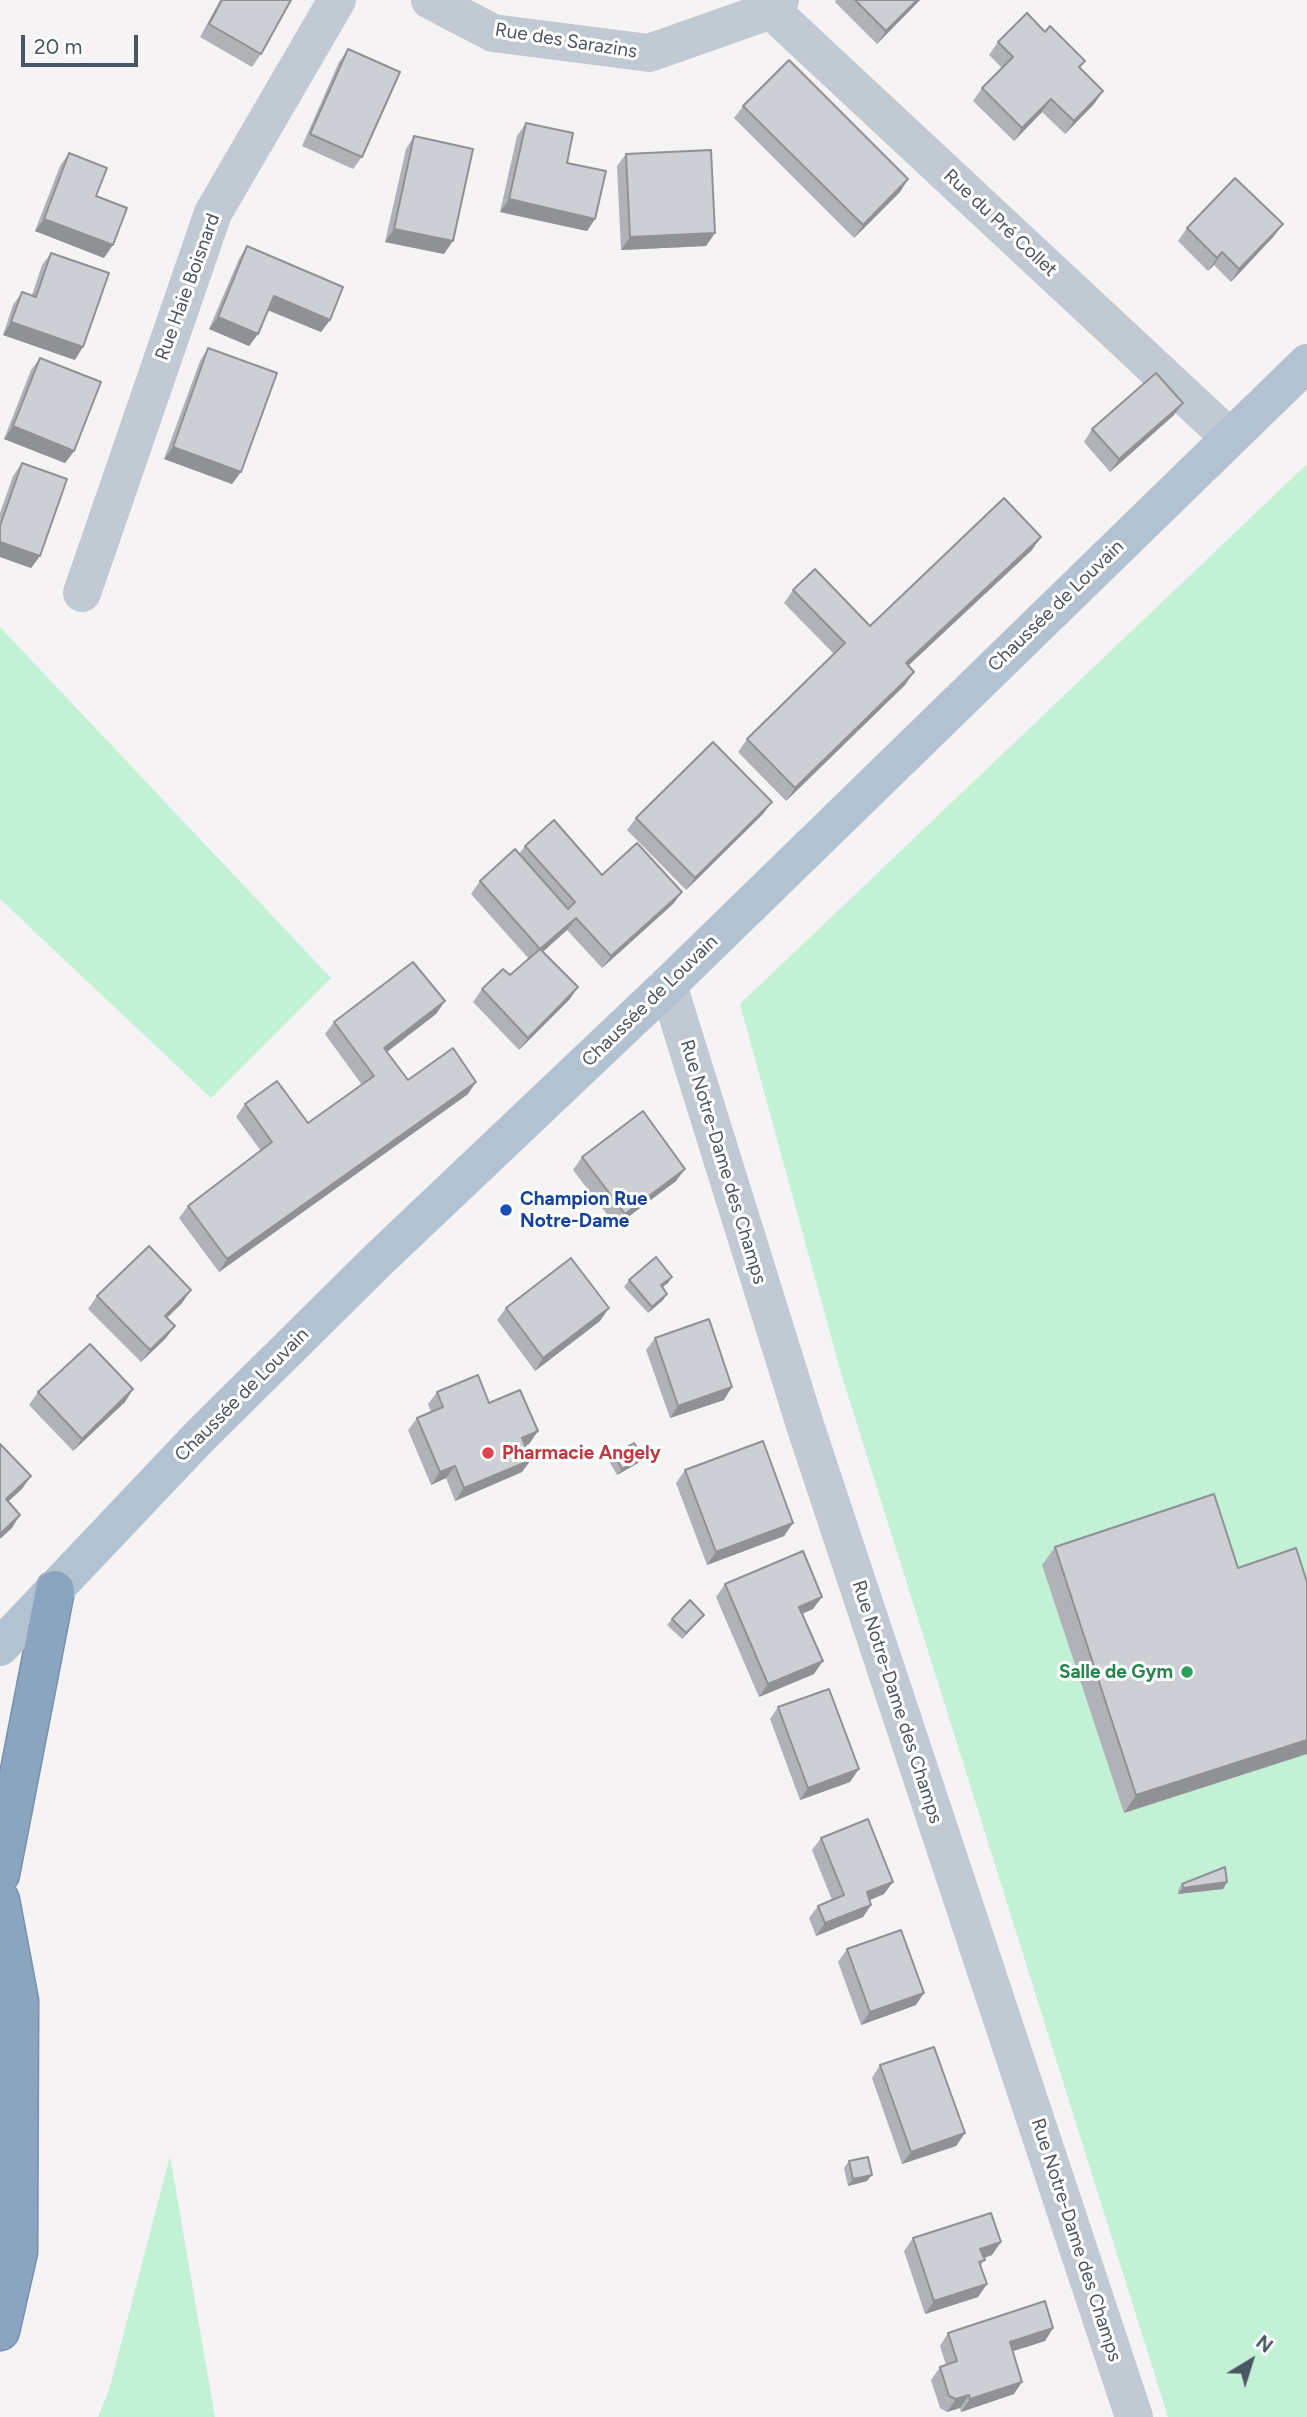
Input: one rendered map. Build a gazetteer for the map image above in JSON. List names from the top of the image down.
{
  "streets": {
    "main road": ["Chaussée de Louvain"],
    "street": [
      "Rue des Sarazins",
      "Rue du Pré Collet",
      "Rue Haie Boisnard",
      "Rue Notre-Dame des Champs"
    ]
  },
  "crossings": [
    ["Rue des Sarazins", "Rue du Pré Collet"],
    ["Rue du Pré Collet", "Chaussée de Louvain"],
    ["Chaussée de Louvain", "Rue Notre-Dame des Champs"]
  ],
  "places": ["Champion Rue Notre-Dame", "Pharmacie Angely", "Salle de Gym"],
  "scale_bar": "20 m",
  "north": "top right"
}
